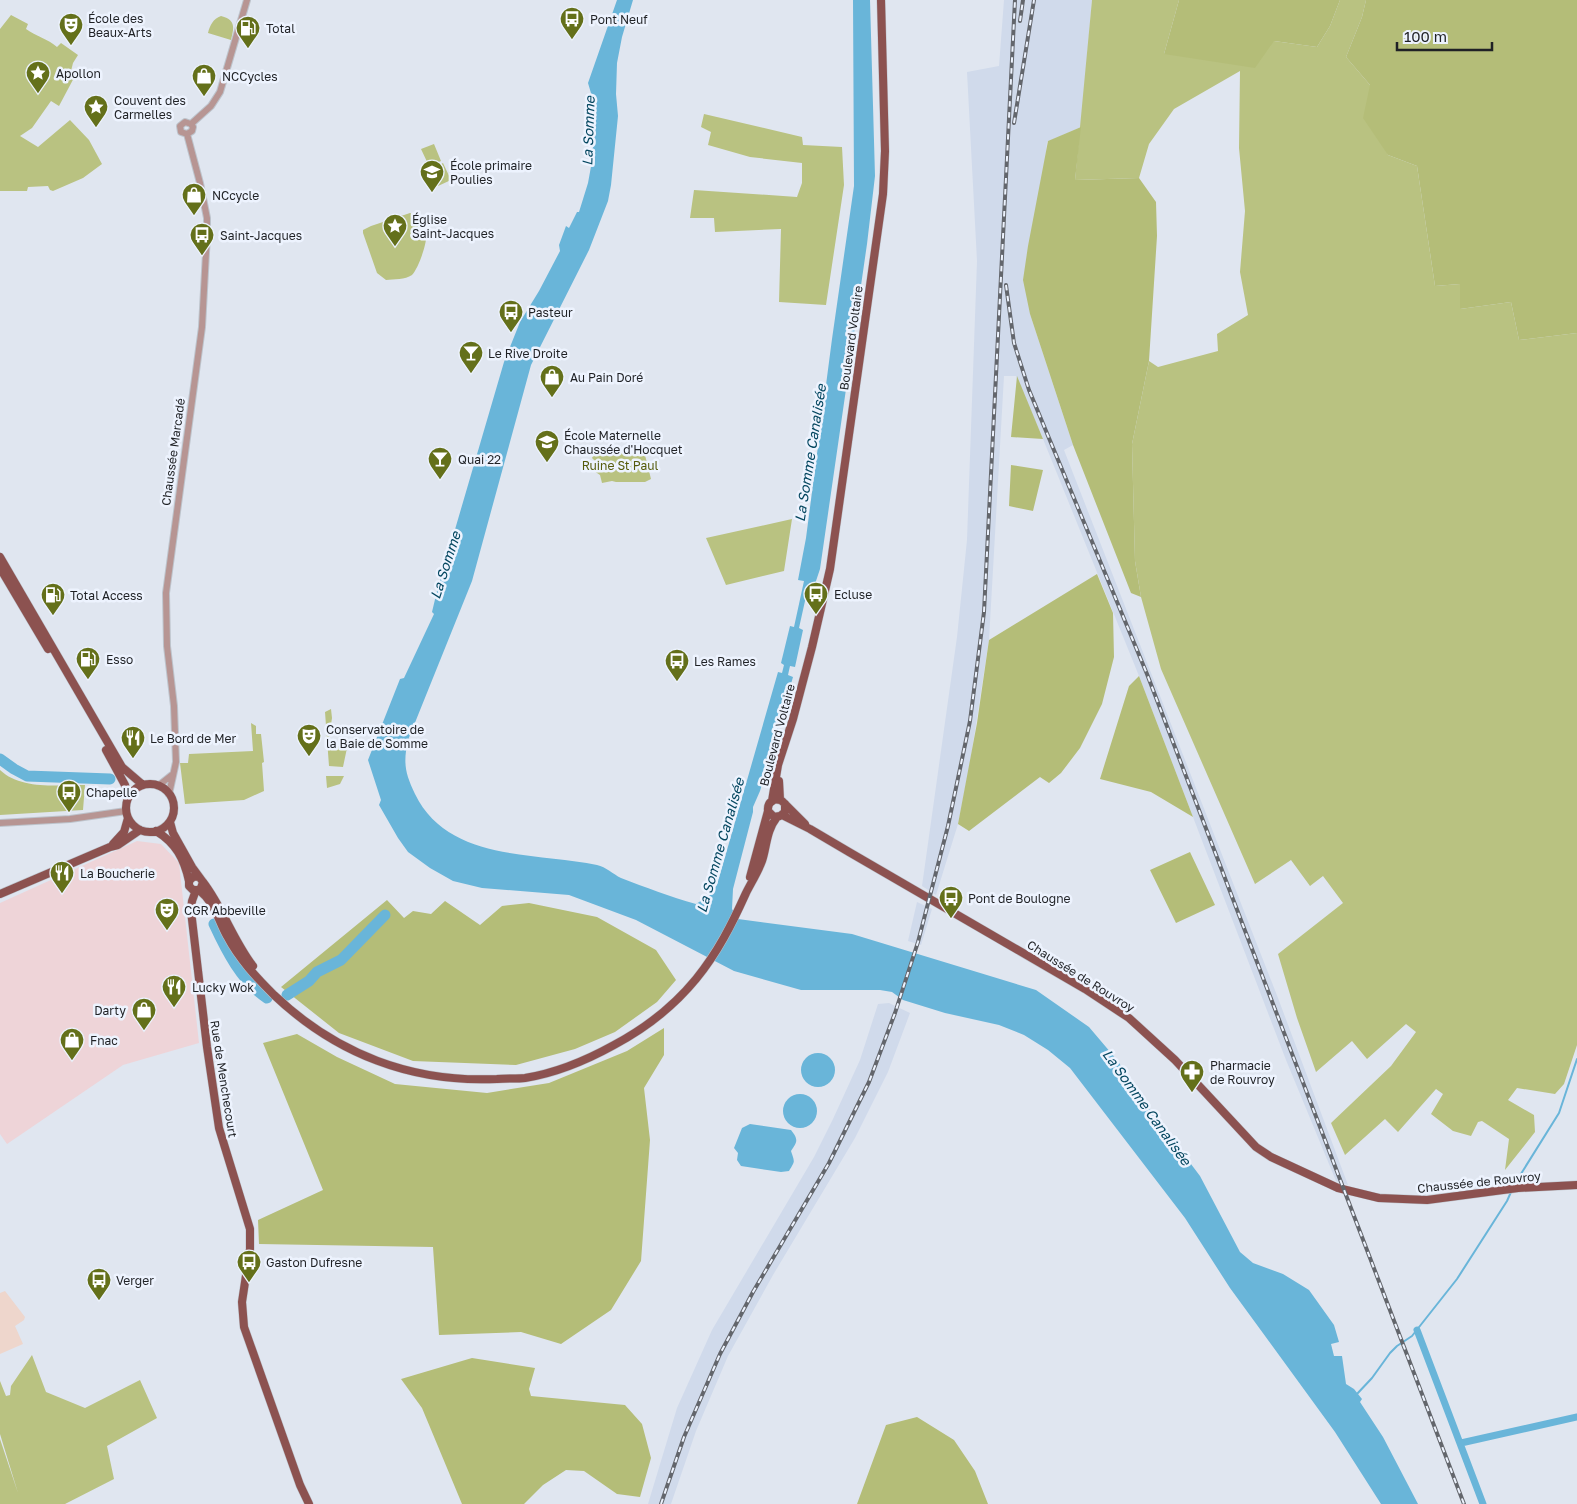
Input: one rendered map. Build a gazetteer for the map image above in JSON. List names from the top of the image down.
{
  "streets": {
    "main road": ["Boulevard Voltaire", "Chaussée de Rouvroy", "Rue de Menchecourt"],
    "street": ["Chaussée Marcadé"]
  },
  "crossings": [
    ["Boulevard Voltaire", "Chaussée de Rouvroy"]
  ],
  "water": ["La Somme", "La Somme Canalisée"],
  "parks": ["Ruine St Paul"],
  "places": {
    "bus stop": [
      "Pont Neuf",
      "Saint-Jacques",
      "Pasteur",
      "Ecluse",
      "Les Rames",
      "Chapelle",
      "Pont de Boulogne",
      "Gaston Dufresne",
      "Verger"
    ],
    "theatre": ["École des Beaux-Arts", "Conservatoire de la Baie de Somme", "CGR Abbeville"],
    "fuel station": ["Total", "Total Access", "Esso"],
    "place": ["Apollon", "Couvent des Carmelles", "Église Saint-Jacques"],
    "shop": [
      "NCCycles",
      "NCcycle",
      "Au Pain Doré",
      "Darty",
      "Fnac"
    ],
    "school or university": ["École primaire Poulies", "École Maternelle Chaussée d'Hocquet"],
    "bar": ["Le Rive Droite", "Quai 22"],
    "restaurant": ["Le Bord de Mer", "La Boucherie", "Lucky Wok"],
    "pharmacy": ["Pharmacie de Rouvroy"]
  },
  "scale_bar": "100 m"
}
